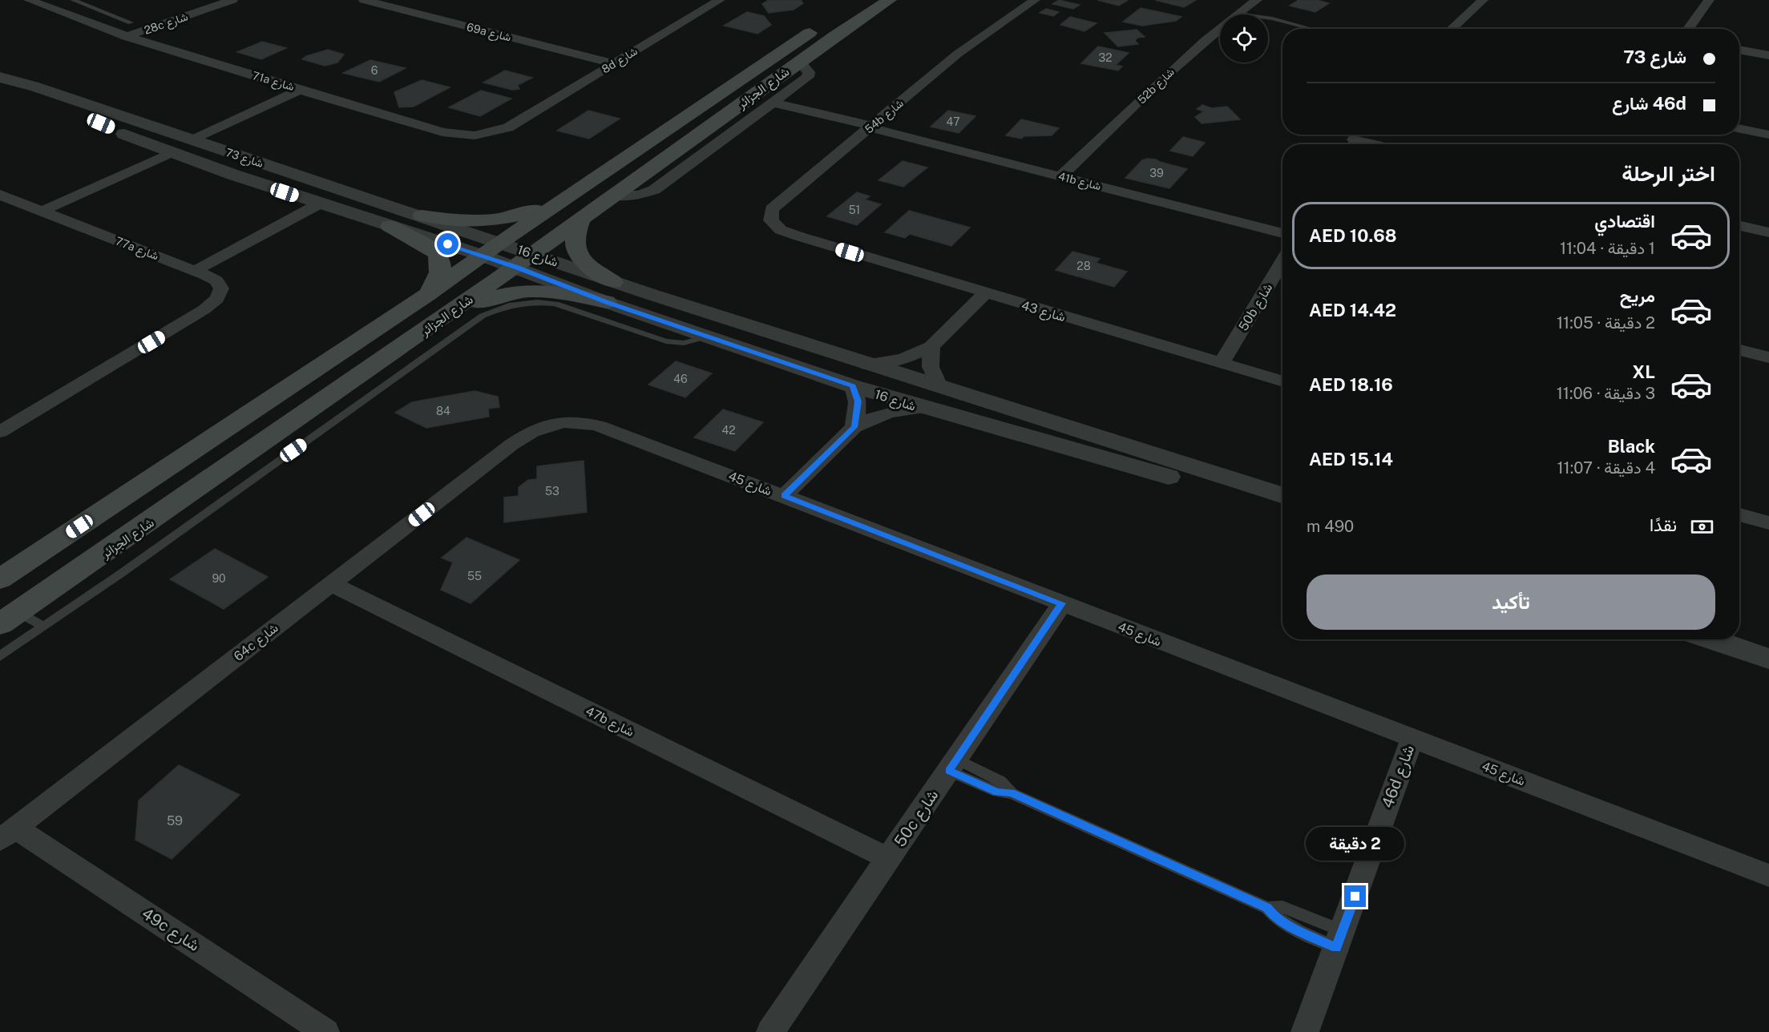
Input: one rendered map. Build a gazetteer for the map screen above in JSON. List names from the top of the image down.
{
  "streets": {
    "main road": ["شارع الجزائر"],
    "street": [
      "28c شارع",
      "69a شارع",
      "8d شارع",
      "71a شارع",
      "52b شارع",
      "54b شارع",
      "شارع 73",
      "41b شارع",
      "77a شارع",
      "شارع 16",
      "50b شارع",
      "شارع 43",
      "شارع 45",
      "64c شارع",
      "47b شارع",
      "46d شارع",
      "50c شارع",
      "49c شارع"
    ]
  },
  "crossings": [
    ["28c شارع", "71a شارع"],
    ["69a شارع", "8d شارع"],
    ["8d شارع", "71a شارع"],
    ["52b شارع", "41b شارع"],
    ["شارع الجزائر", "شارع 73"],
    ["شارع الجزائر", "شارع 16"],
    ["54b شارع", "41b شارع"],
    ["54b شارع", "شارع 43"],
    ["شارع 73", "شارع 16"],
    ["50b شارع", "شارع 43"],
    ["شارع 45", "64c شارع"],
    ["شارع 45", "46d شارع"],
    ["شارع 45", "50c شارع"],
    ["64c شارع", "47b شارع"],
    ["64c شارع", "49c شارع"],
    ["47b شارع", "50c شارع"]
  ],
  "house_numbers": [
    "32",
    "6",
    "47",
    "39",
    "51",
    "28",
    "46",
    "84",
    "42",
    "53",
    "55",
    "90",
    "59"
  ],
  "page": {
    "banner": ["شارع 73", "46d شارع"],
    "heading": "اختر الرحلة",
    "list": [
      {
        "name": "اقتصادي",
        "note": "1 دقيقة · 11:04",
        "value": "AED 10.68"
      },
      {
        "name": "مريح",
        "note": "2 دقيقة · 11:05",
        "value": "AED 14.42"
      },
      {
        "name": "XL",
        "note": "3 دقيقة · 11:06",
        "value": "AED 18.16"
      },
      {
        "name": "Black",
        "note": "4 دقيقة · 11:07",
        "value": "AED 15.14"
      }
    ],
    "pay": ["نقدًا", "490 m"],
    "buttons": "تأكيد",
    "bubble": "2 دقيقة"
  }
}
